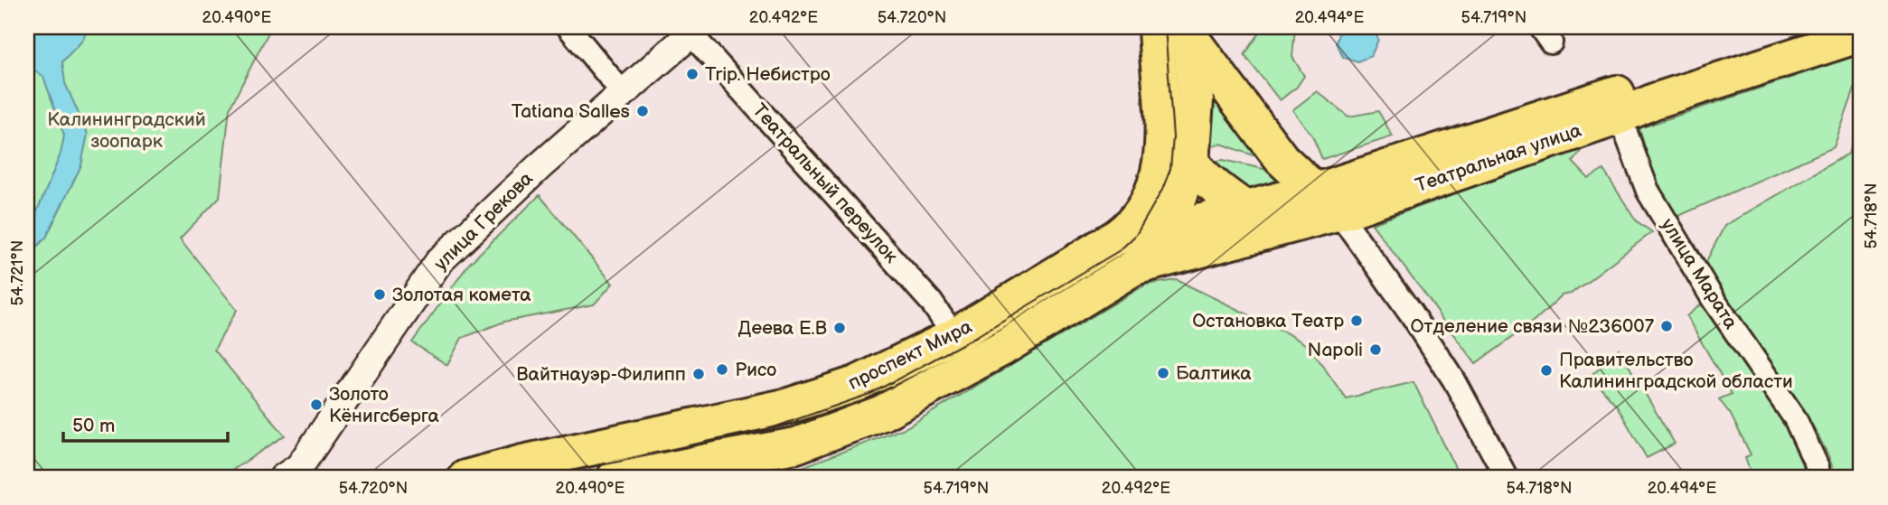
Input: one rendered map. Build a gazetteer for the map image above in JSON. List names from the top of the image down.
{
  "streets": {
    "main road": ["Театральная улица", "проспект Мира"],
    "street": ["Театральный переулок", "улица Грекова", "улица Марата"]
  },
  "crossings": [
    ["Театральная улица", "улица Марата"],
    ["Театральная улица", "проспект Мира"],
    ["Театральный переулок", "улица Грекова"],
    ["Театральный переулок", "проспект Мира"]
  ],
  "parks": ["Калининградский зоопарк"],
  "places": [
    "Trip. Небистро",
    "Tatiana Salles",
    "Золотая комета",
    "Остановка Театр",
    "Отделение связи №236007",
    "Деева Е.В",
    "Napoli",
    "Рисо",
    "Правительство Калининградской области",
    "Балтика",
    "Вайтнауэр-Филипп",
    "Золото Кёнигсберга"
  ],
  "scale_bar": "50 m",
  "coordinates": [
    "20.490°E",
    "20.492°E",
    "54.720°N",
    "20.494°E",
    "54.719°N",
    "54.718°N",
    "54.721°N"
  ]
}
